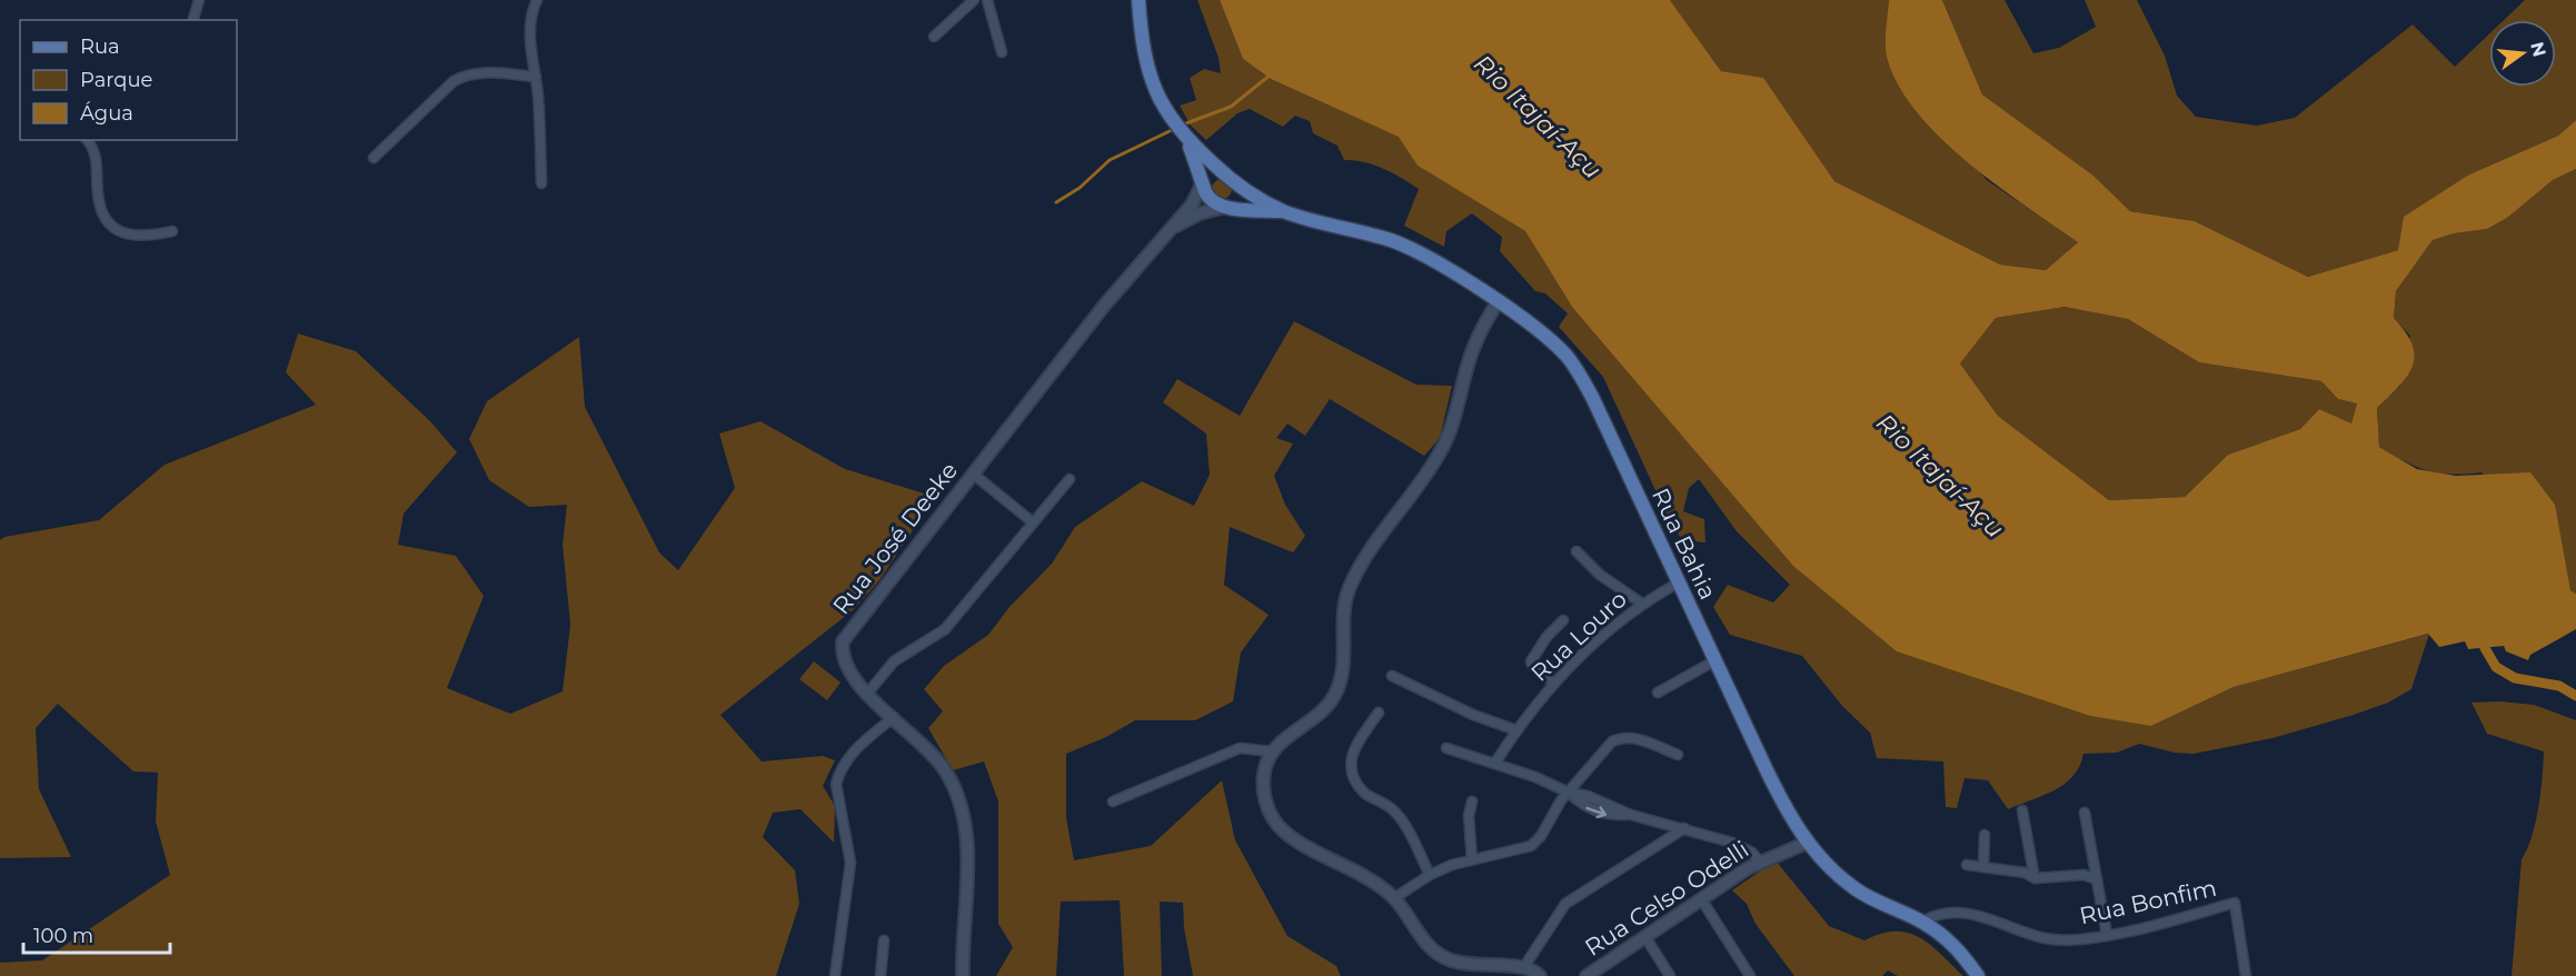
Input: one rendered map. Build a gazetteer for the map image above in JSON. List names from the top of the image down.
{
  "streets": {
    "main road": ["Rua Bahia"],
    "street": [
      "Rua José Deeke",
      "Rua Louro",
      "Rua Celso Odelli",
      "Rua Bonfim"
    ]
  },
  "crossings": [
    ["Rua José Deeke", "Rua Bahia"],
    ["Rua Bahia", "Rua Louro"],
    ["Rua Bahia", "Rua Celso Odelli"],
    ["Rua Bahia", "Rua Bonfim"]
  ],
  "water": ["Rio Itajaí-Açu"],
  "legend": ["Rua", "Parque", "Água"],
  "scale_bar": "100 m",
  "north": "right"
}
